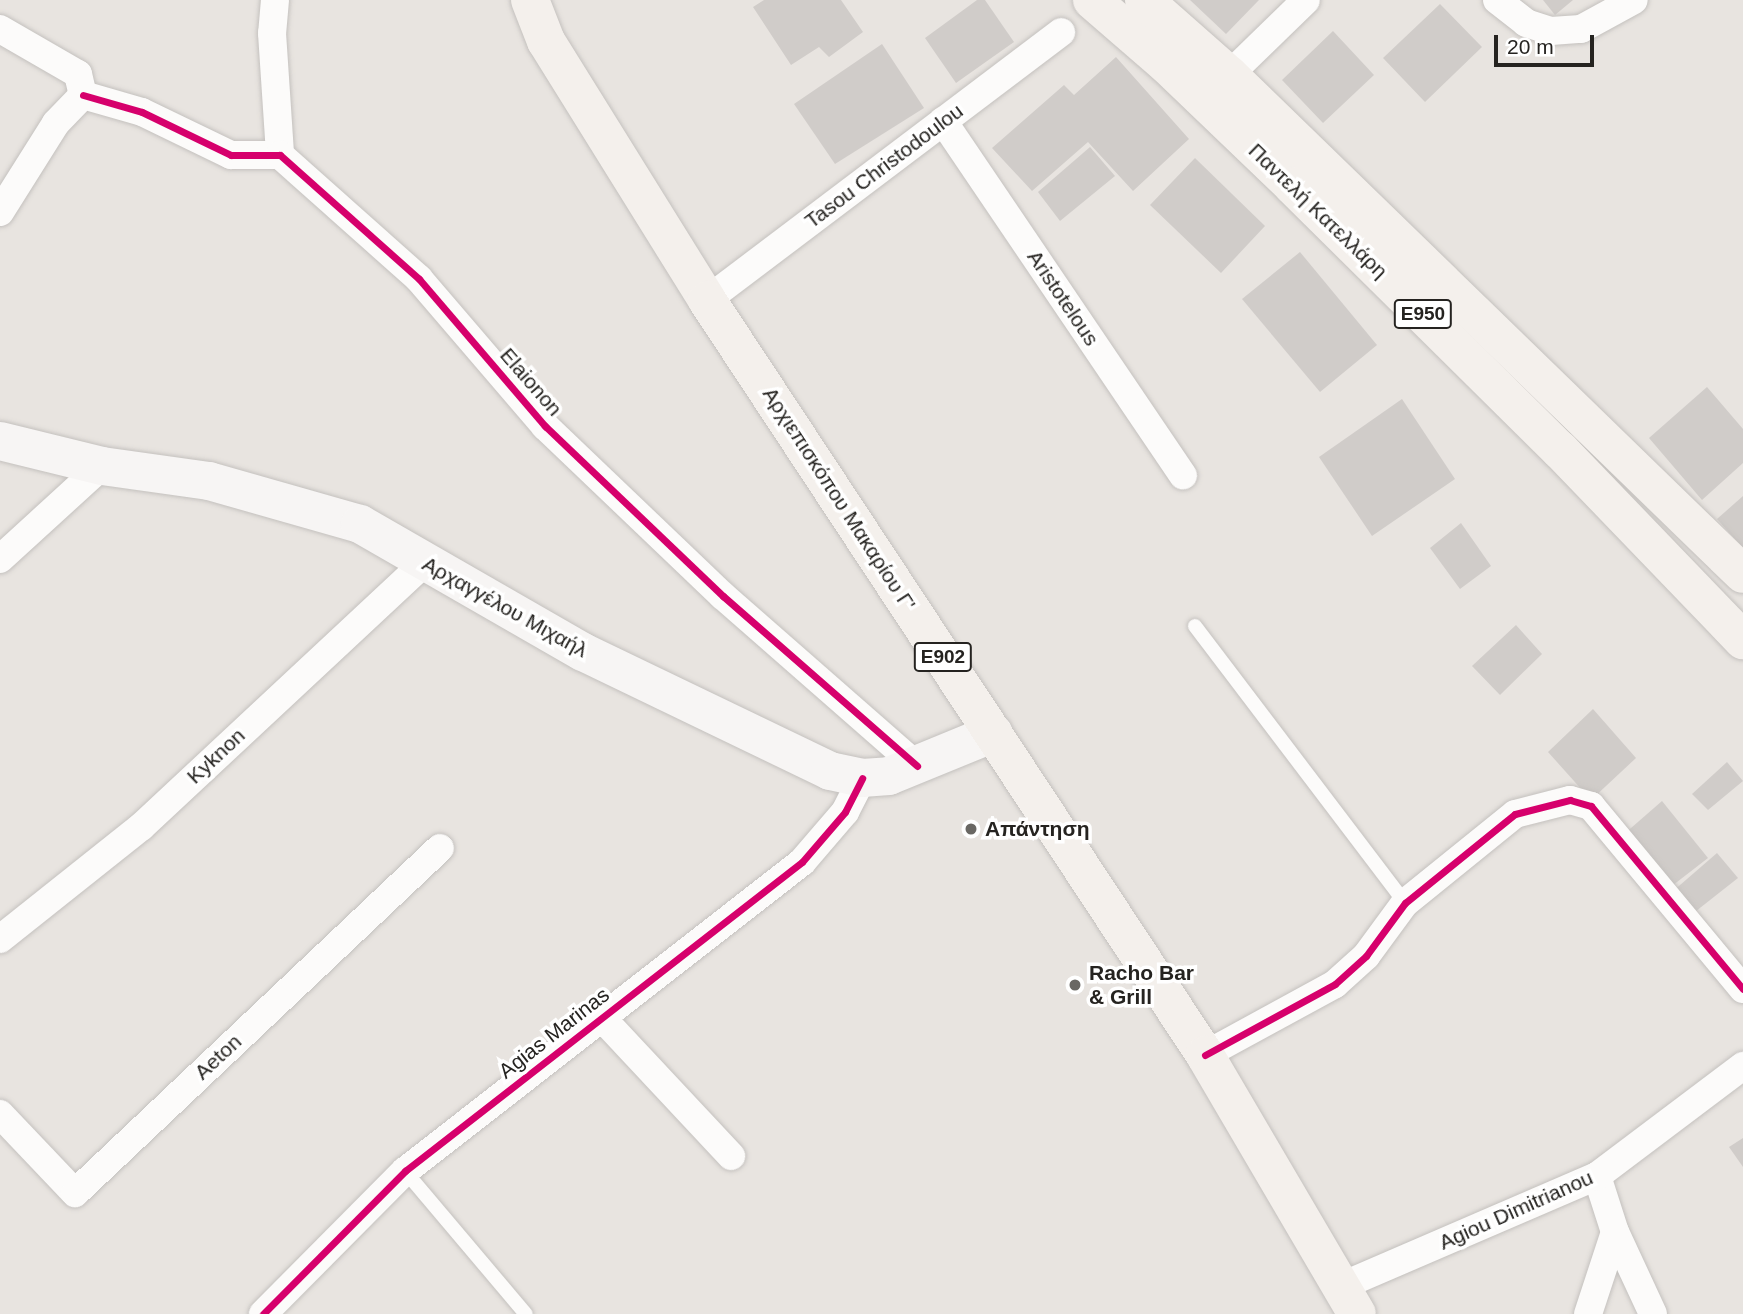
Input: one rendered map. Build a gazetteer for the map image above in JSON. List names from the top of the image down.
{
  "streets": {
    "main road": [
      "Παντελή Κατελλάρη",
      "E950",
      "Αρχιεπισκόπου Μακαρίου Γ'",
      "E902"
    ],
    "street": [
      "Tasou Christodoulou",
      "Aristotelous",
      "Elaionon",
      "Αρχαγγέλου Μιχαήλ",
      "Kyknon",
      "Agias Marinas",
      "Aeton",
      "Agiou Dimitrianou"
    ]
  },
  "crossings": [
    ["Tasou Christodoulou", "Aristotelous"],
    ["Tasou Christodoulou", "Αρχιεπισκόπου Μακαρίου Γ'"],
    ["Elaionon", "Αρχαγγέλου Μιχαήλ"],
    ["Αρχιεπισκόπου Μακαρίου Γ'", "Αρχαγγέλου Μιχαήλ"],
    ["Αρχιεπισκόπου Μακαρίου Γ'", "Agiou Dimitrianou"],
    ["Αρχαγγέλου Μιχαήλ", "Kyknon"],
    ["Αρχαγγέλου Μιχαήλ", "Agias Marinas"]
  ],
  "places": ["Απάντηση", "Racho Bar & Grill"],
  "scale_bar": "20 m"
}
